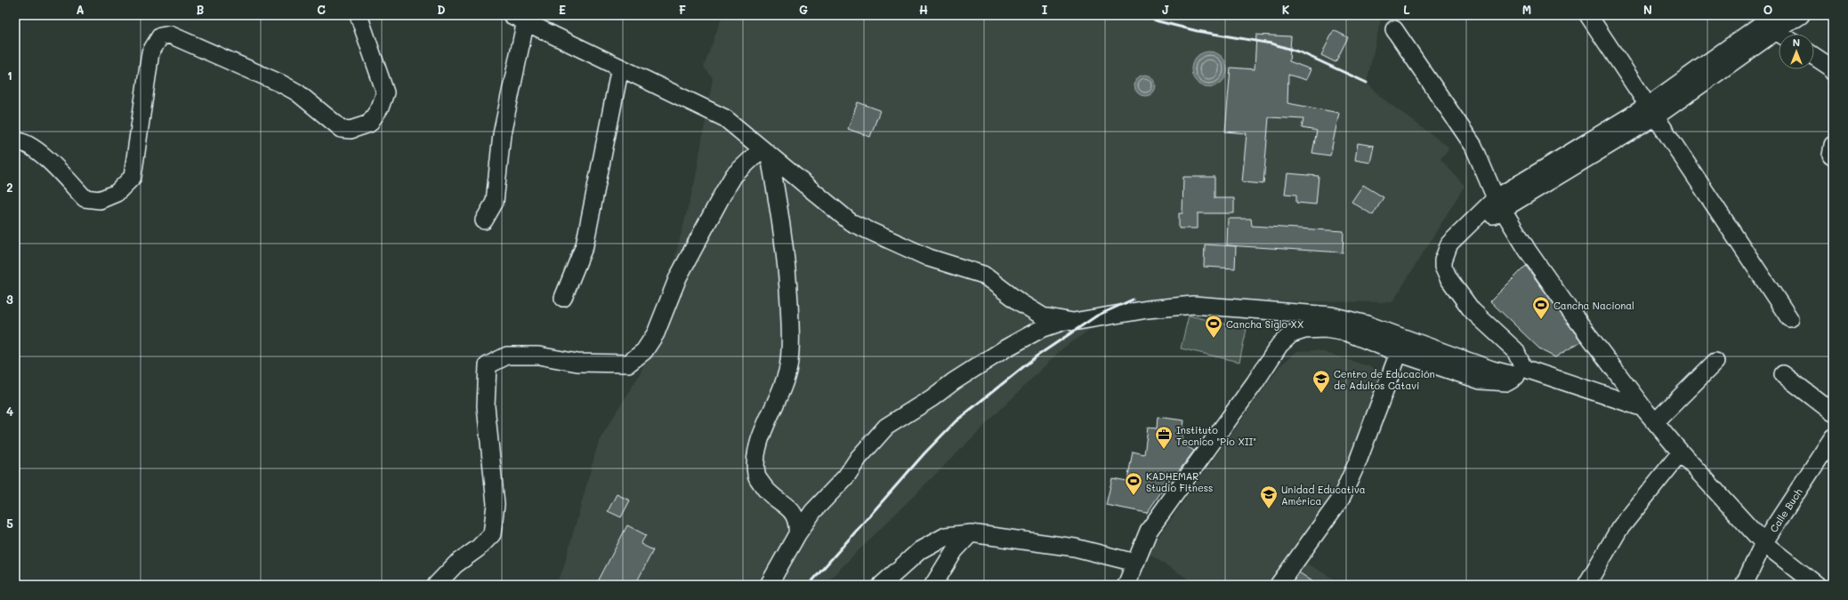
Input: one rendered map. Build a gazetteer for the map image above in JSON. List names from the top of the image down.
{
  "streets": {
    "street": ["Calle Buch"]
  },
  "places": {
    "sports": ["Cancha Nacional", "Cancha Siglo XX", "KADHEMAR Studio Fitness"],
    "school or university": ["Centro de Educación de Adultos Catavi", "Unidad Educativa América"],
    "office": ["Instituto Tecnico \"Pio XII\""]
  },
  "north": "top",
  "grid": {
    "columns": [
      "A",
      "B",
      "C",
      "D",
      "E",
      "F",
      "G",
      "H",
      "I",
      "J",
      "K",
      "L",
      "M",
      "N",
      "O"
    ],
    "rows": [
      "1",
      "2",
      "3",
      "4",
      "5"
    ]
  }
}
